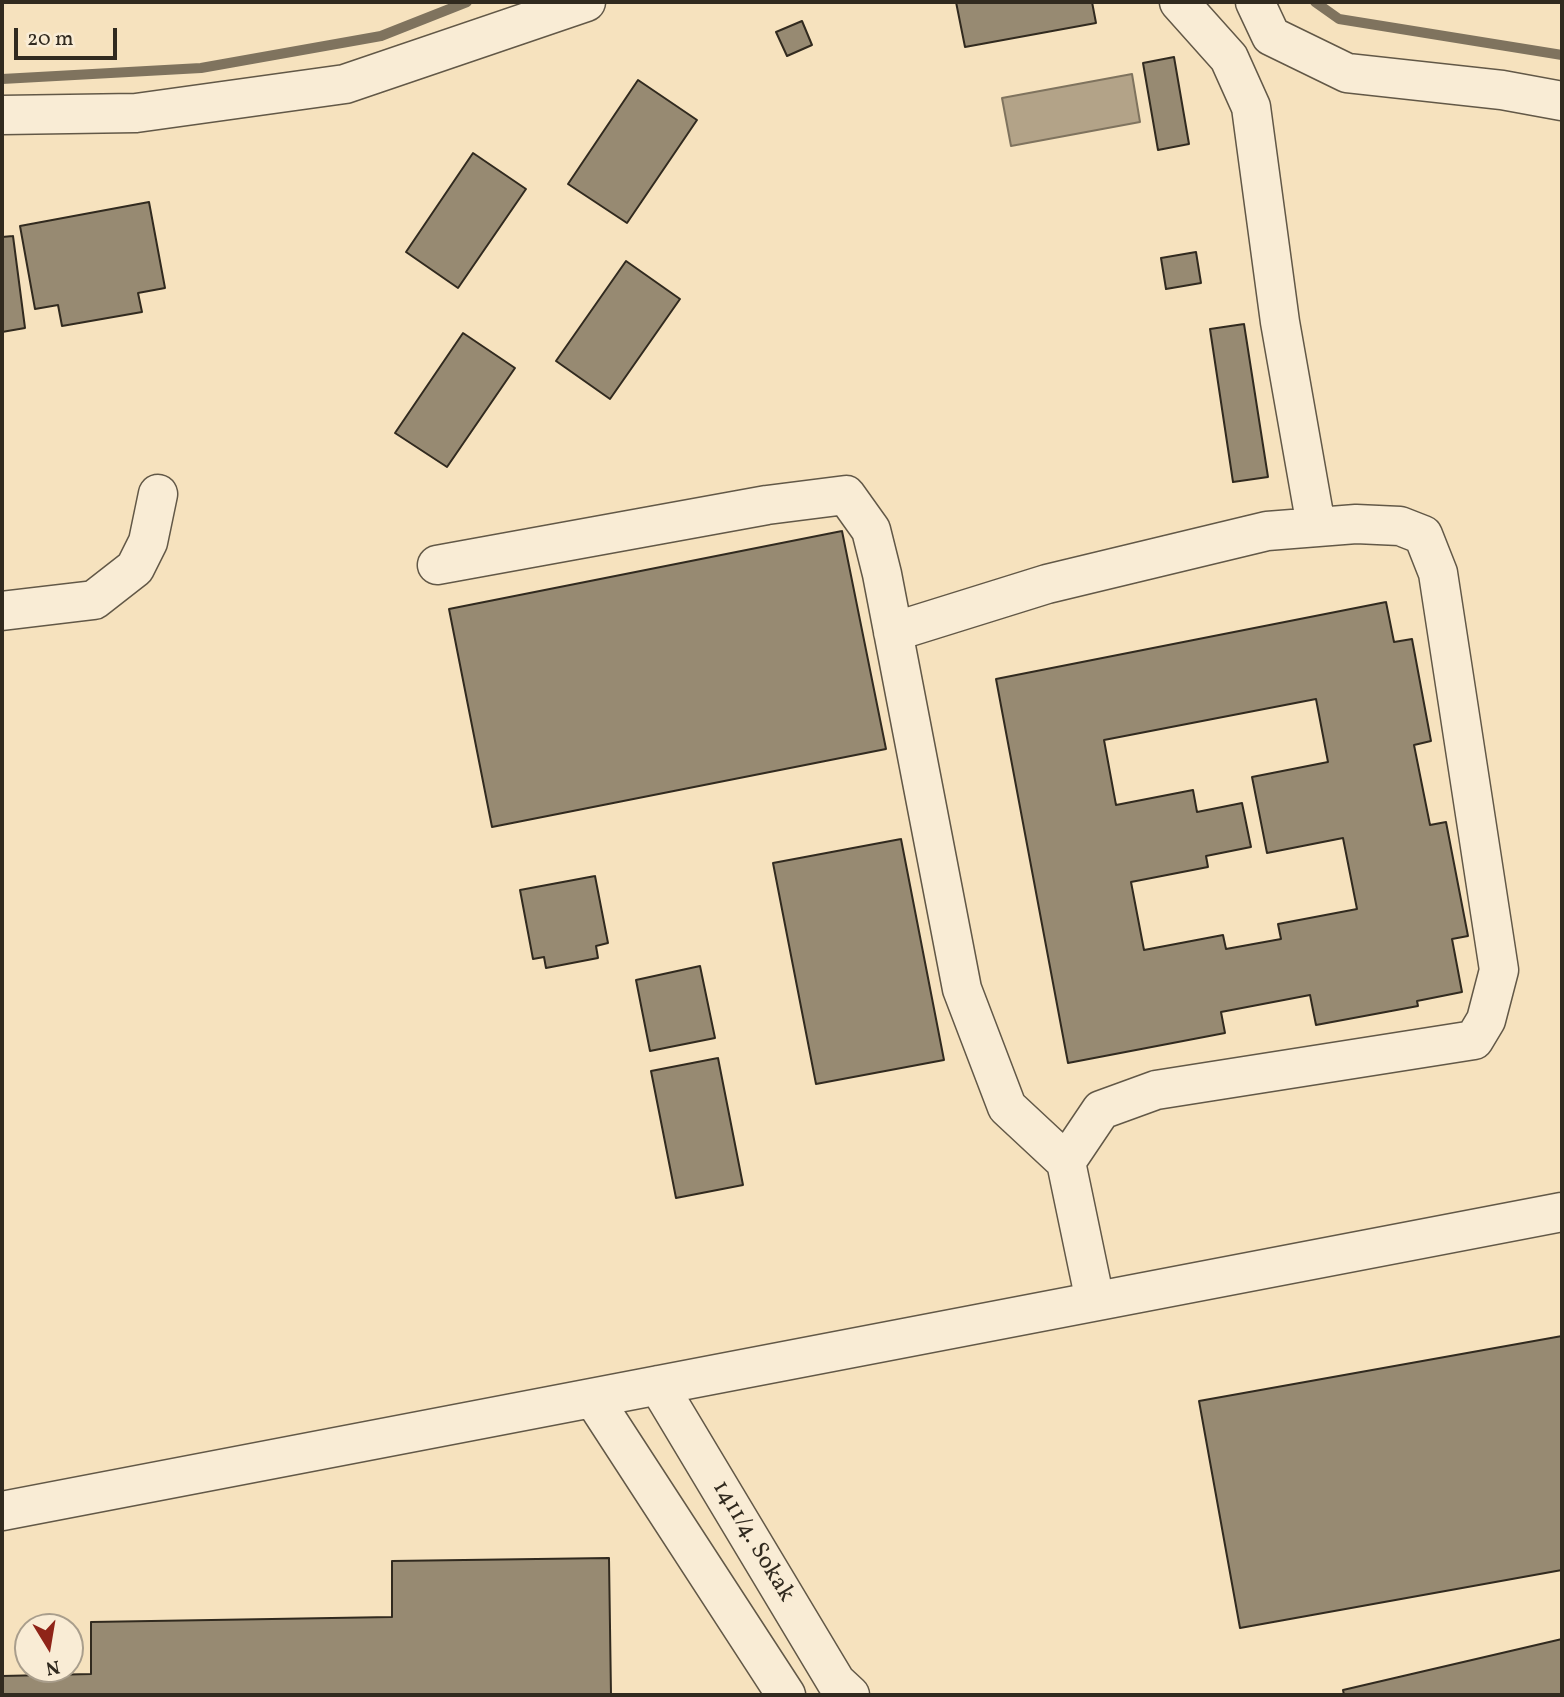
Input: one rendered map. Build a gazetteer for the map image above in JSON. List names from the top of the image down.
{
  "streets": {
    "street": ["1411/4. Sokak"]
  },
  "scale_bar": "20 m",
  "north": "bottom"
}
